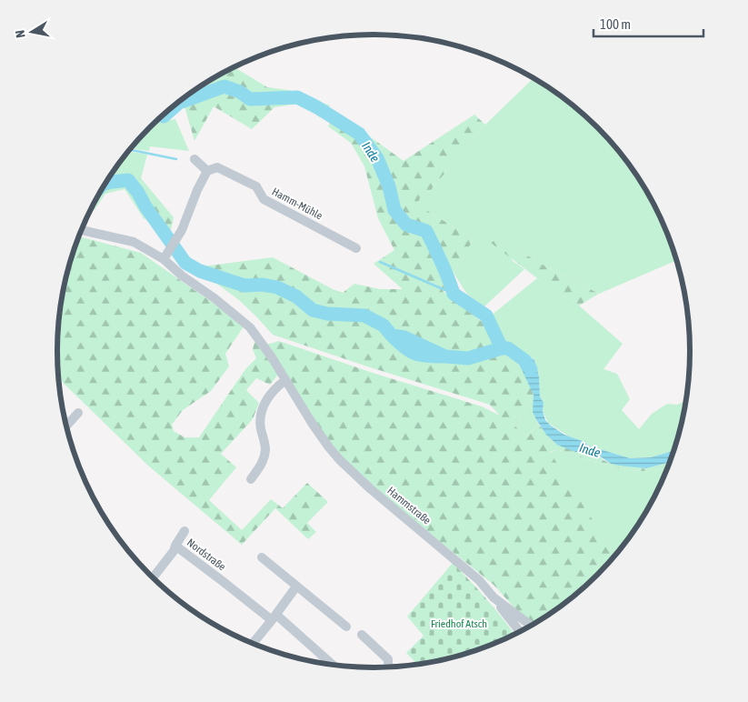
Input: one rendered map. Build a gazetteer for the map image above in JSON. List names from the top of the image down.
{
  "streets": {
    "street": ["Hamm-Mühle", "Hammstraße", "Nordstraße"]
  },
  "water": ["Inde"],
  "parks": ["Friedhof Atsch"],
  "scale_bar": "100 m",
  "north": "left"
}
